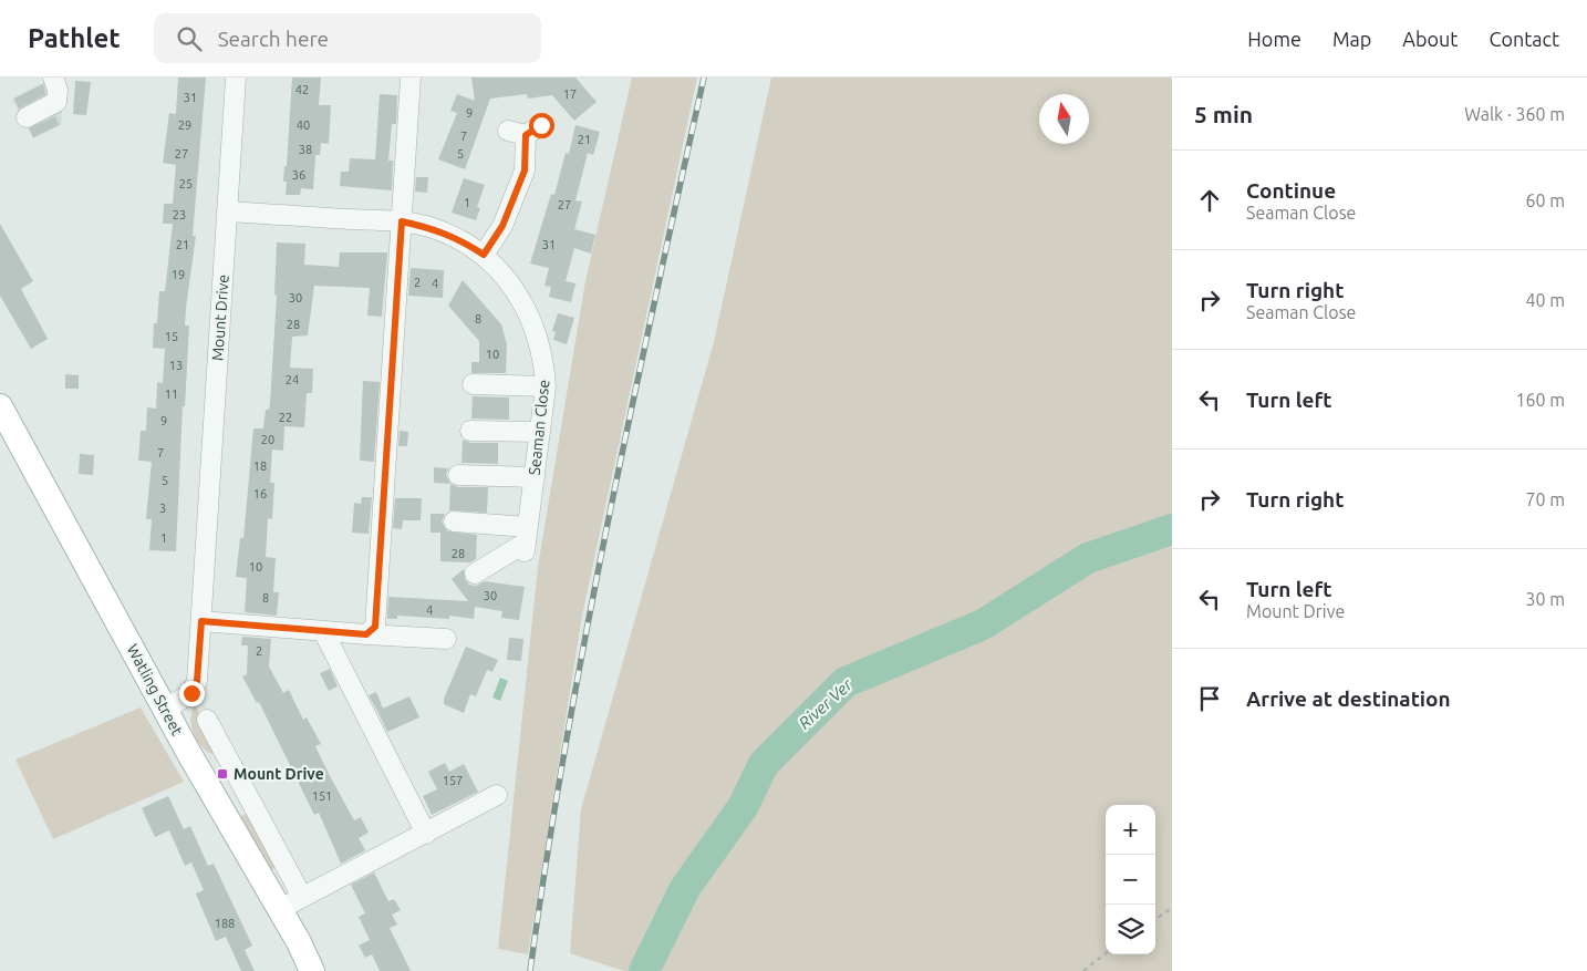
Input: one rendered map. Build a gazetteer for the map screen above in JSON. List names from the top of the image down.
{
  "streets": {
    "main road": ["Watling Street"],
    "street": ["Mount Drive", "Seaman Close"]
  },
  "crossings": [
    ["Mount Drive", "Seaman Close"],
    ["Mount Drive", "Watling Street"]
  ],
  "water": ["River Ver"],
  "places": {
    "transit": ["Mount Drive"]
  },
  "house_numbers": [
    "42",
    "17",
    "31",
    "9",
    "29",
    "40",
    "7",
    "21",
    "38",
    "27",
    "5",
    "36",
    "25",
    "1",
    "27",
    "23",
    "21",
    "31",
    "19",
    "2",
    "4",
    "30",
    "8",
    "28",
    "15",
    "10",
    "13",
    "24",
    "11",
    "22",
    "9",
    "20",
    "7",
    "18",
    "5",
    "16",
    "3",
    "1",
    "28",
    "10",
    "30",
    "8",
    "4",
    "2",
    "157",
    "151",
    "188"
  ],
  "north": "top",
  "page": {
    "header": "Pathlet",
    "search": "Search here",
    "nav": [
      "Home",
      "Map",
      "About",
      "Contact"
    ],
    "heading": ["5 min", "Walk · 360 m"],
    "list": [
      ["Continue", "Seaman Close", "60 m"],
      ["Turn right", "Seaman Close", "40 m"],
      ["Turn left", "160 m"],
      ["Turn right", "70 m"],
      ["Turn left", "Mount Drive", "30 m"],
      "Arrive at destination"
    ],
    "map_buttons": ["+", "−"]
  }
}
